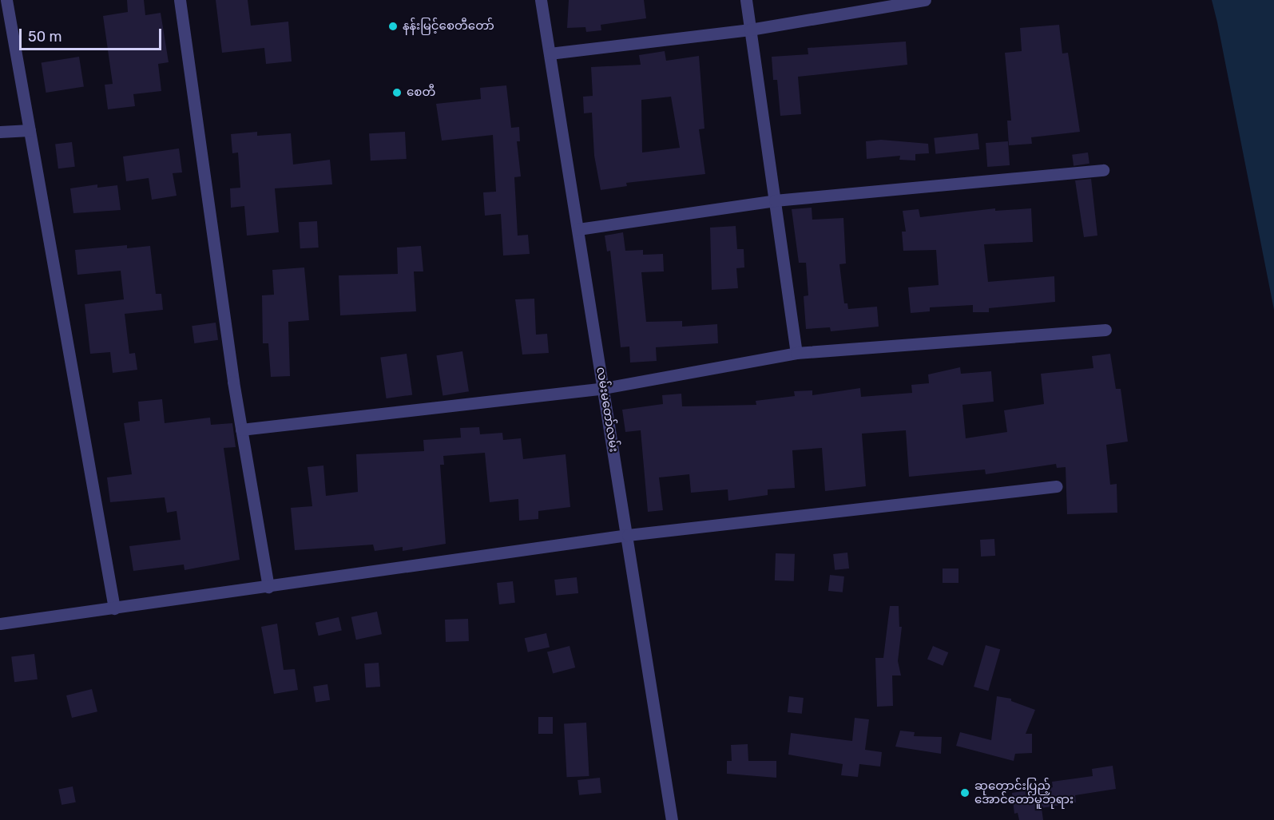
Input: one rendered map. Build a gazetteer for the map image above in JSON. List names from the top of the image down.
{
  "streets": {
    "street": ["လမ်းမတော်လမ်း"]
  },
  "places": ["နန်းမြင့်စေတီတော်", "စေတီ", "ဆုတောင်းပြည့် အောင်တော်မူဘုရား"],
  "scale_bar": "50 m"
}
